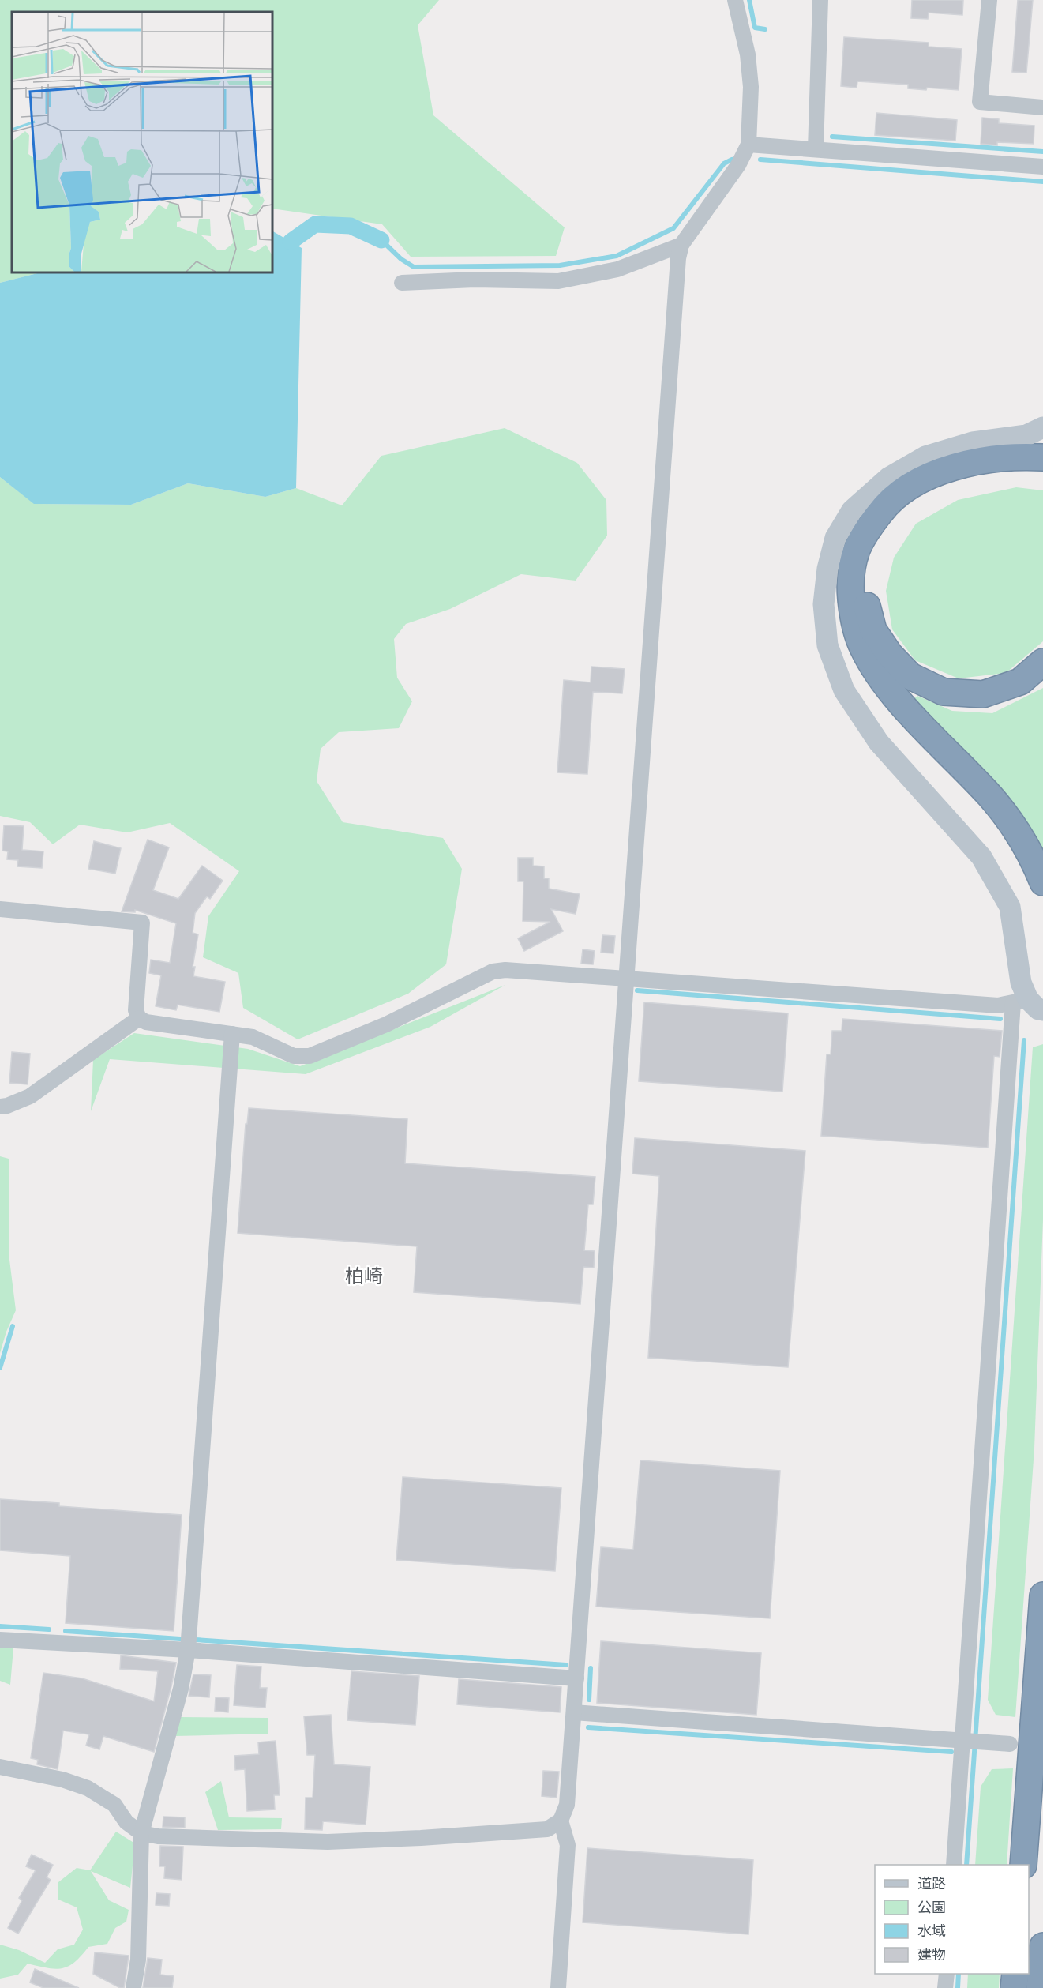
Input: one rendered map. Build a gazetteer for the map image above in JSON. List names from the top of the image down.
{
  "districts": ["柏崎"],
  "legend": [
    "道路",
    "公園",
    "水域",
    "建物"
  ]
}
